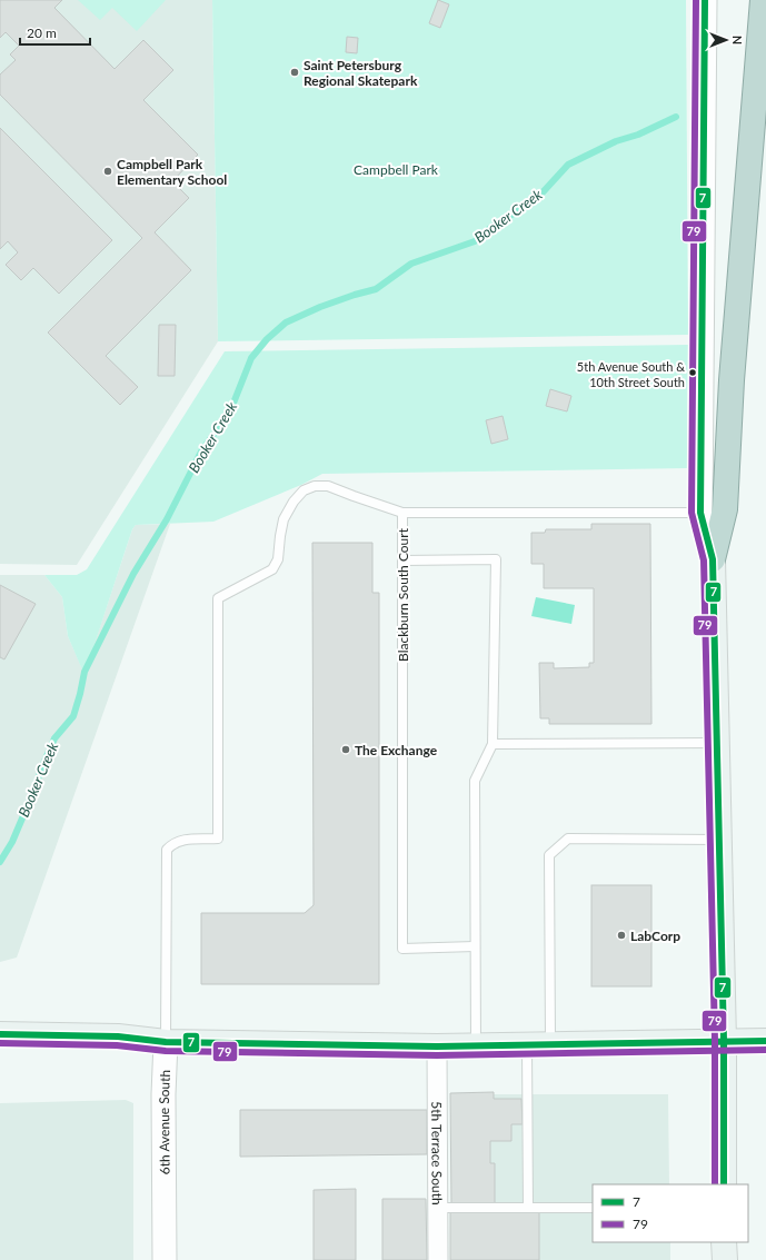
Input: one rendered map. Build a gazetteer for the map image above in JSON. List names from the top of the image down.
{
  "streets": {
    "street": ["6th Avenue South", "5th Terrace South"],
    "lane": ["Blackburn South Court"]
  },
  "crossings": [
    ["Blackburn South Court", "6th Avenue South"]
  ],
  "water": ["Booker Creek"],
  "parks": ["Campbell Park"],
  "places": [
    "Saint Petersburg Regional Skatepark",
    "Campbell Park Elementary School",
    "5th Avenue South & 10th Street South",
    "The Exchange",
    "LabCorp"
  ],
  "lines": ["transit line 7", "transit line 79"],
  "legend": ["7", "79"],
  "scale_bar": "20 m",
  "north": "right"
}
